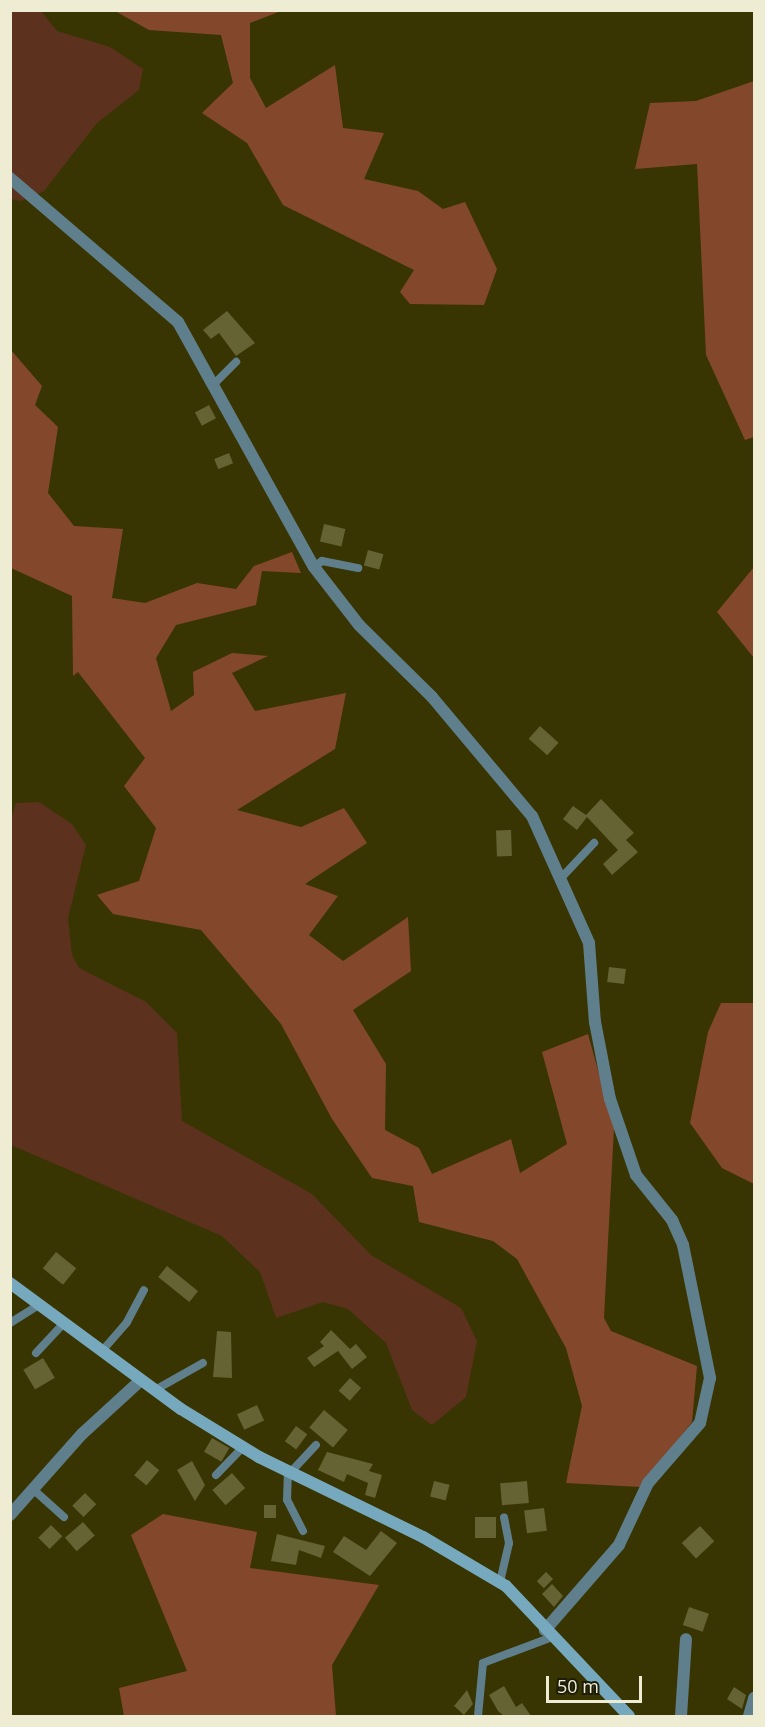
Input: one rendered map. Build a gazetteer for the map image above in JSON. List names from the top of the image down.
{
  "scale_bar": "50 m"
}
